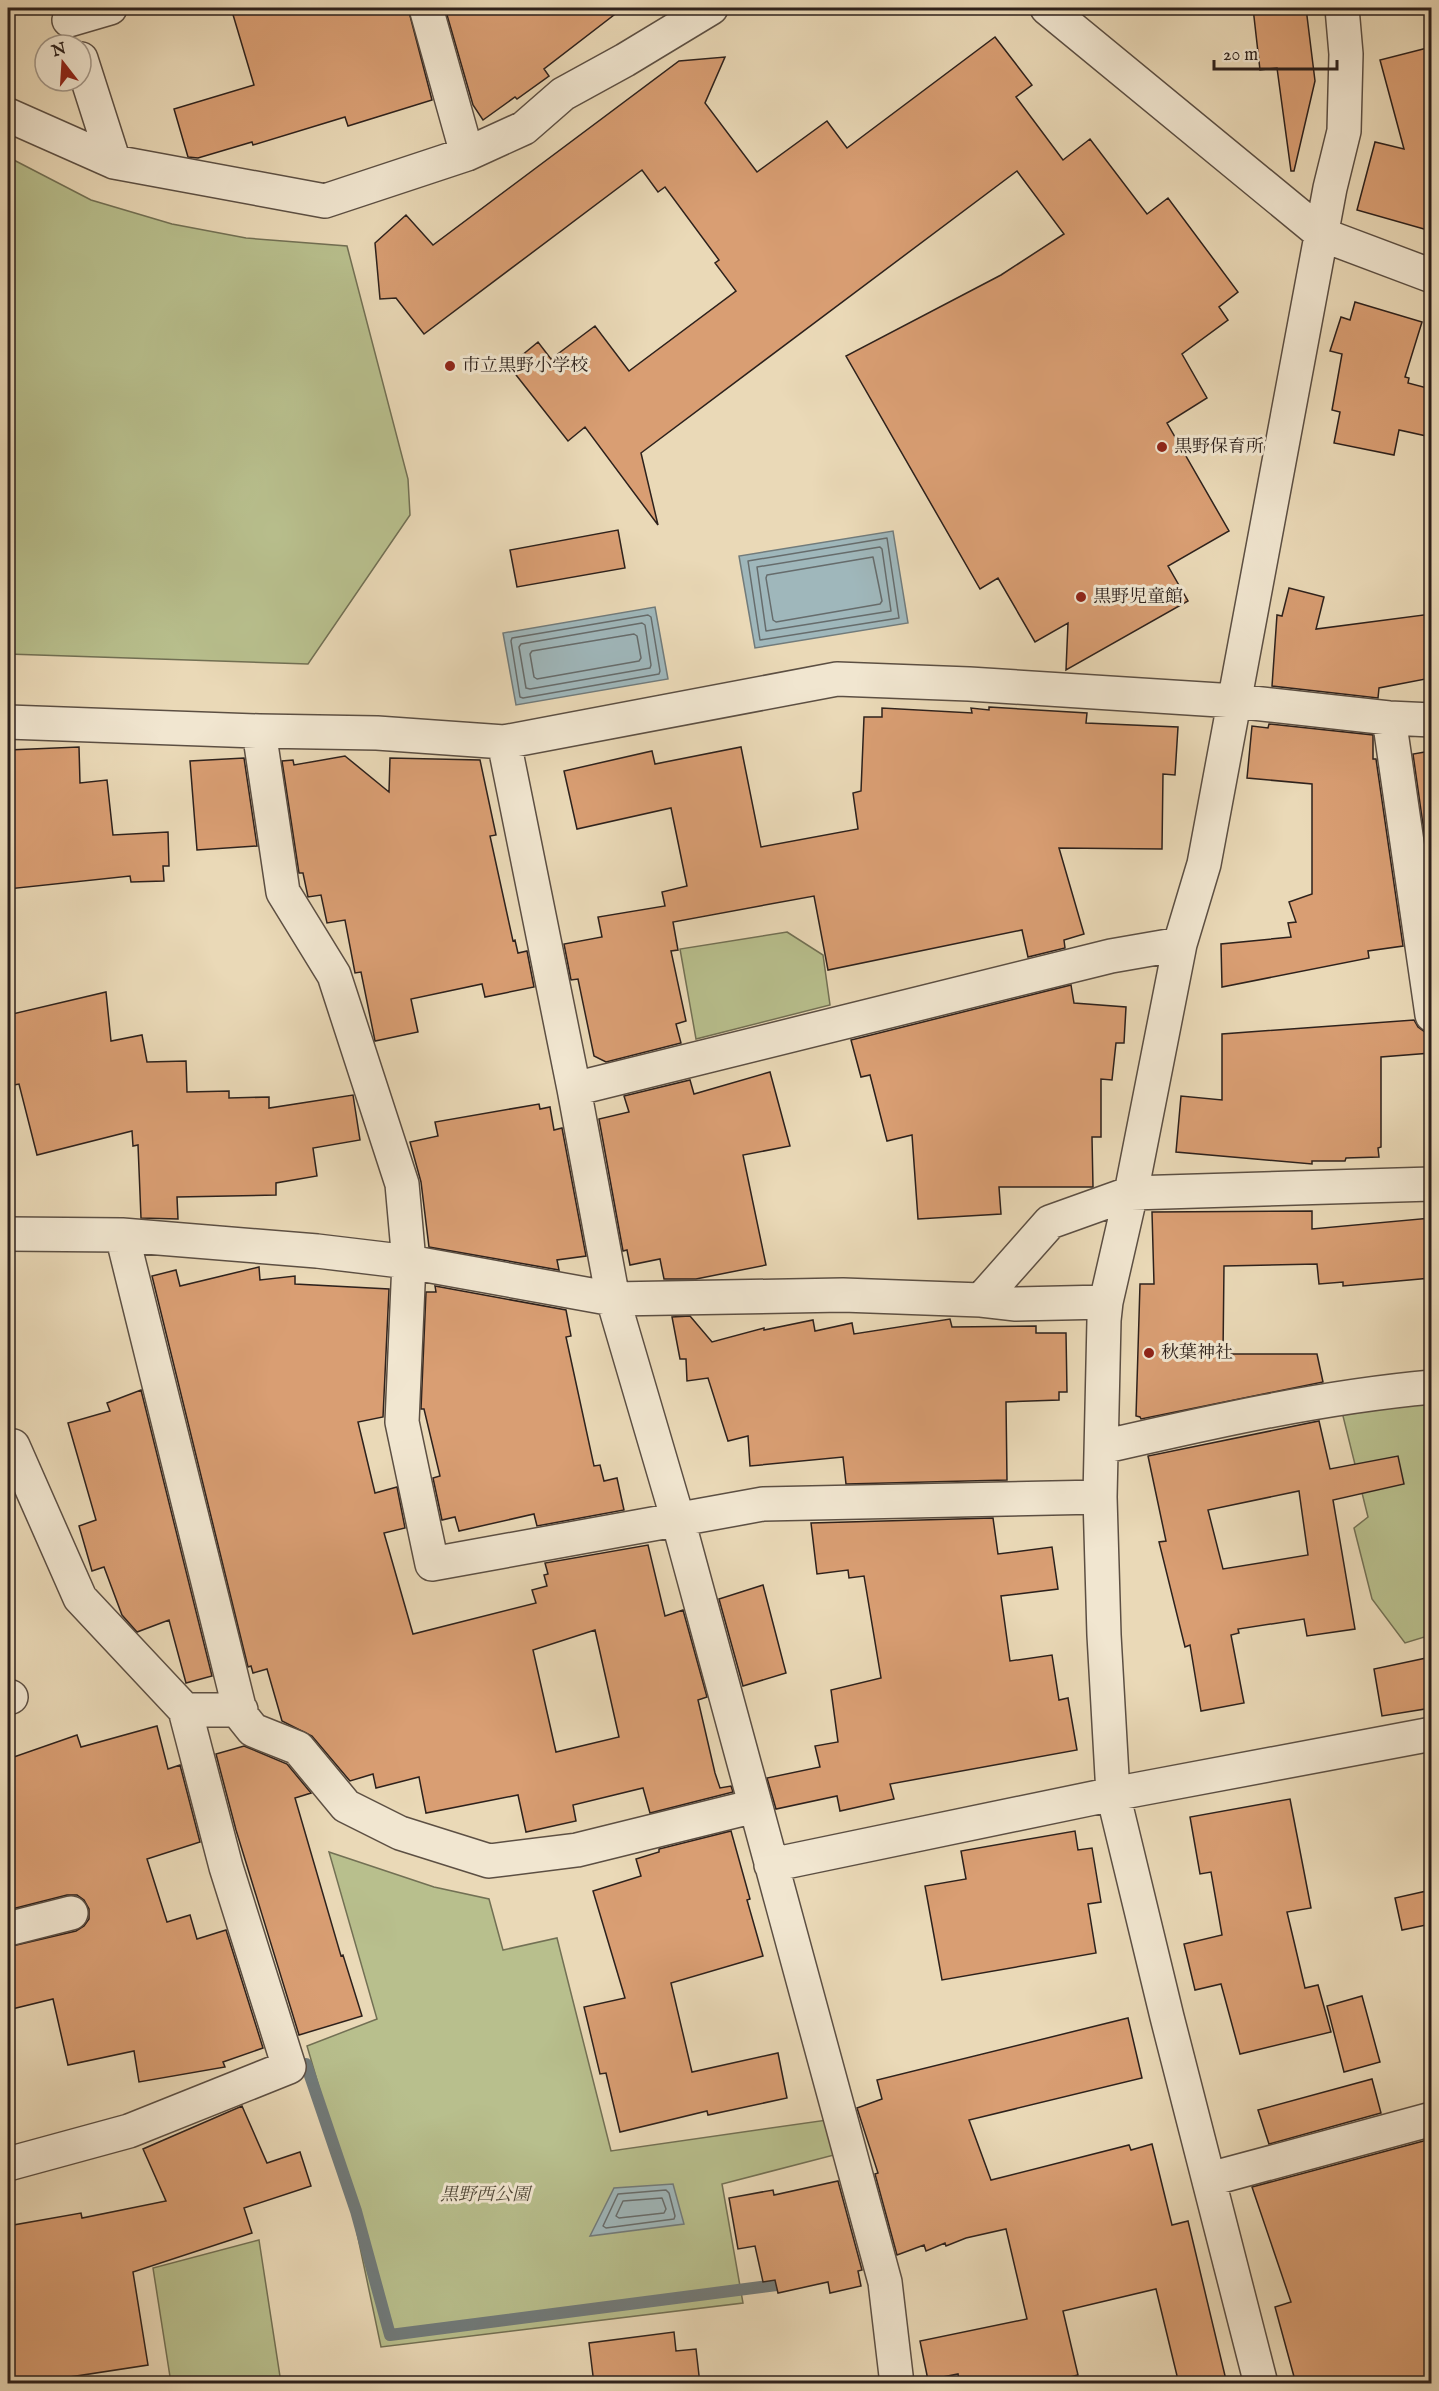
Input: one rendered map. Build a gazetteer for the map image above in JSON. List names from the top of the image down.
{
  "parks": ["黒野西公園"],
  "places": [
    "市立黒野小学校",
    "黒野保育所",
    "黒野児童館",
    "秋葉神社"
  ],
  "scale_bar": "20 m",
  "north": "top"
}
